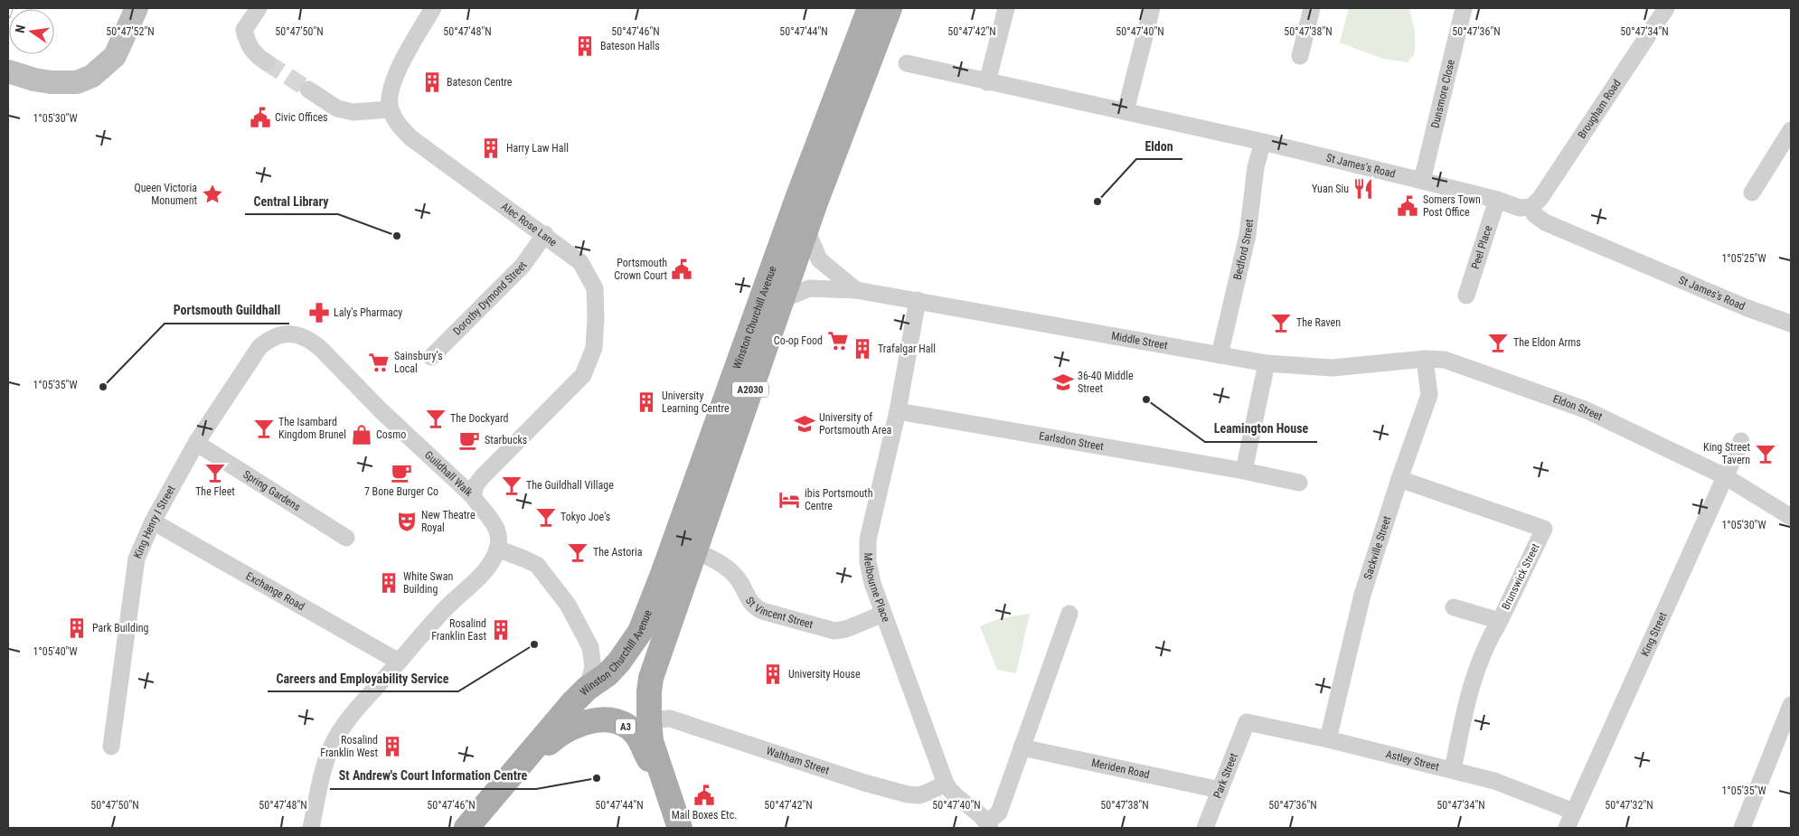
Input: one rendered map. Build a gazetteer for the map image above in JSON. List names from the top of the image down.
{
  "streets": {
    "main road": ["Winston Churchill Avenue", "A2030", "A3"],
    "street": [
      "Dunsmore Close",
      "Brougham Road",
      "St James's Road",
      "Alec Rose Lane",
      "Peel Place",
      "Bedford Street",
      "Dorothy Dymond Street",
      "Middle Street",
      "Eldon Street",
      "Earlsdon Street",
      "Guildhall Walk",
      "Spring Gardens",
      "King Henry I Street",
      "Sackville Street",
      "Brunswick Street",
      "Melbourne Place",
      "Exchange Road",
      "St Vincent Street",
      "King Street",
      "Astley Street",
      "Waltham Street",
      "Meriden Road",
      "Park Street"
    ]
  },
  "crossings": [
    ["Dunsmore Close", "St James's Road"],
    ["Brougham Road", "St James's Road"],
    ["St James's Road", "Peel Place"],
    ["St James's Road", "Bedford Street"],
    ["Alec Rose Lane", "Dorothy Dymond Street"],
    ["Alec Rose Lane", "Guildhall Walk"],
    ["Bedford Street", "Middle Street"],
    ["Winston Churchill Avenue", "Middle Street"],
    ["Winston Churchill Avenue", "St Vincent Street"],
    ["Winston Churchill Avenue", "A3"],
    ["Winston Churchill Avenue", "Waltham Street"],
    ["Middle Street", "Eldon Street"],
    ["Middle Street", "Sackville Street"],
    ["Middle Street", "Melbourne Place"],
    ["Eldon Street", "Sackville Street"],
    ["Eldon Street", "King Street"],
    ["Earlsdon Street", "Melbourne Place"],
    ["Guildhall Walk", "King Henry I Street"],
    ["Spring Gardens", "King Henry I Street"],
    ["King Henry I Street", "Exchange Road"],
    ["Sackville Street", "Brunswick Street"],
    ["Sackville Street", "Astley Street"],
    ["Brunswick Street", "Astley Street"],
    ["Melbourne Place", "St Vincent Street"],
    ["Melbourne Place", "Waltham Street"],
    ["King Street", "Astley Street"],
    ["Astley Street", "Park Street"],
    ["Meriden Road", "Park Street"]
  ],
  "places": {
    "building": [
      "Bateson Halls",
      "Bateson Centre",
      "Harry Law Hall",
      "Trafalgar Hall",
      "University Learning Centre",
      "White Swan Building",
      "Park Building",
      "Rosalind Franklin East",
      "University House",
      "Rosalind Franklin West"
    ],
    "public building": [
      "Civic Offices",
      "Somers Town Post Office",
      "Portsmouth Crown Court",
      "Mail Boxes Etc."
    ],
    "restaurant": ["Yuan Siu"],
    "place": ["Queen Victoria Monument"],
    "other": [
      "Eldon",
      "Central Library",
      "Portsmouth Guildhall",
      "Leamington House",
      "Careers and Employability Service",
      "St Andrew's Court Information Centre"
    ],
    "pharmacy": ["Laly's Pharmacy"],
    "bar": [
      "The Raven",
      "The Eldon Arms",
      "The Dockyard",
      "The Isambard Kingdom Brunel",
      "King Street Tavern",
      "The Fleet",
      "The Guildhall Village",
      "Tokyo Joe's",
      "The Astoria"
    ],
    "supermarket": ["Co-op Food", "Sainsbury's Local"],
    "school or university": ["36-40 Middle Street", "University of Portsmouth Area"],
    "shop": ["Cosmo"],
    "cafe": ["Starbucks", "7 Bone Burger Co"],
    "hotel": ["ibis Portsmouth Centre"],
    "theatre": ["New Theatre Royal"]
  },
  "north": "left",
  "coordinates": [
    "50°47'52\"N",
    "50°47'48\"N",
    "50°47'46\"N",
    "50°47'44\"N",
    "50°47'42\"N",
    "50°47'36\"N",
    "50°47'34\"N",
    "50°47'50\"N",
    "50°47'40\"N",
    "50°47'38\"N",
    "1°05'30\"W",
    "1°05'25\"W",
    "1°05'35\"W",
    "1°05'40\"W",
    "50°47'32\"N"
  ]
}
